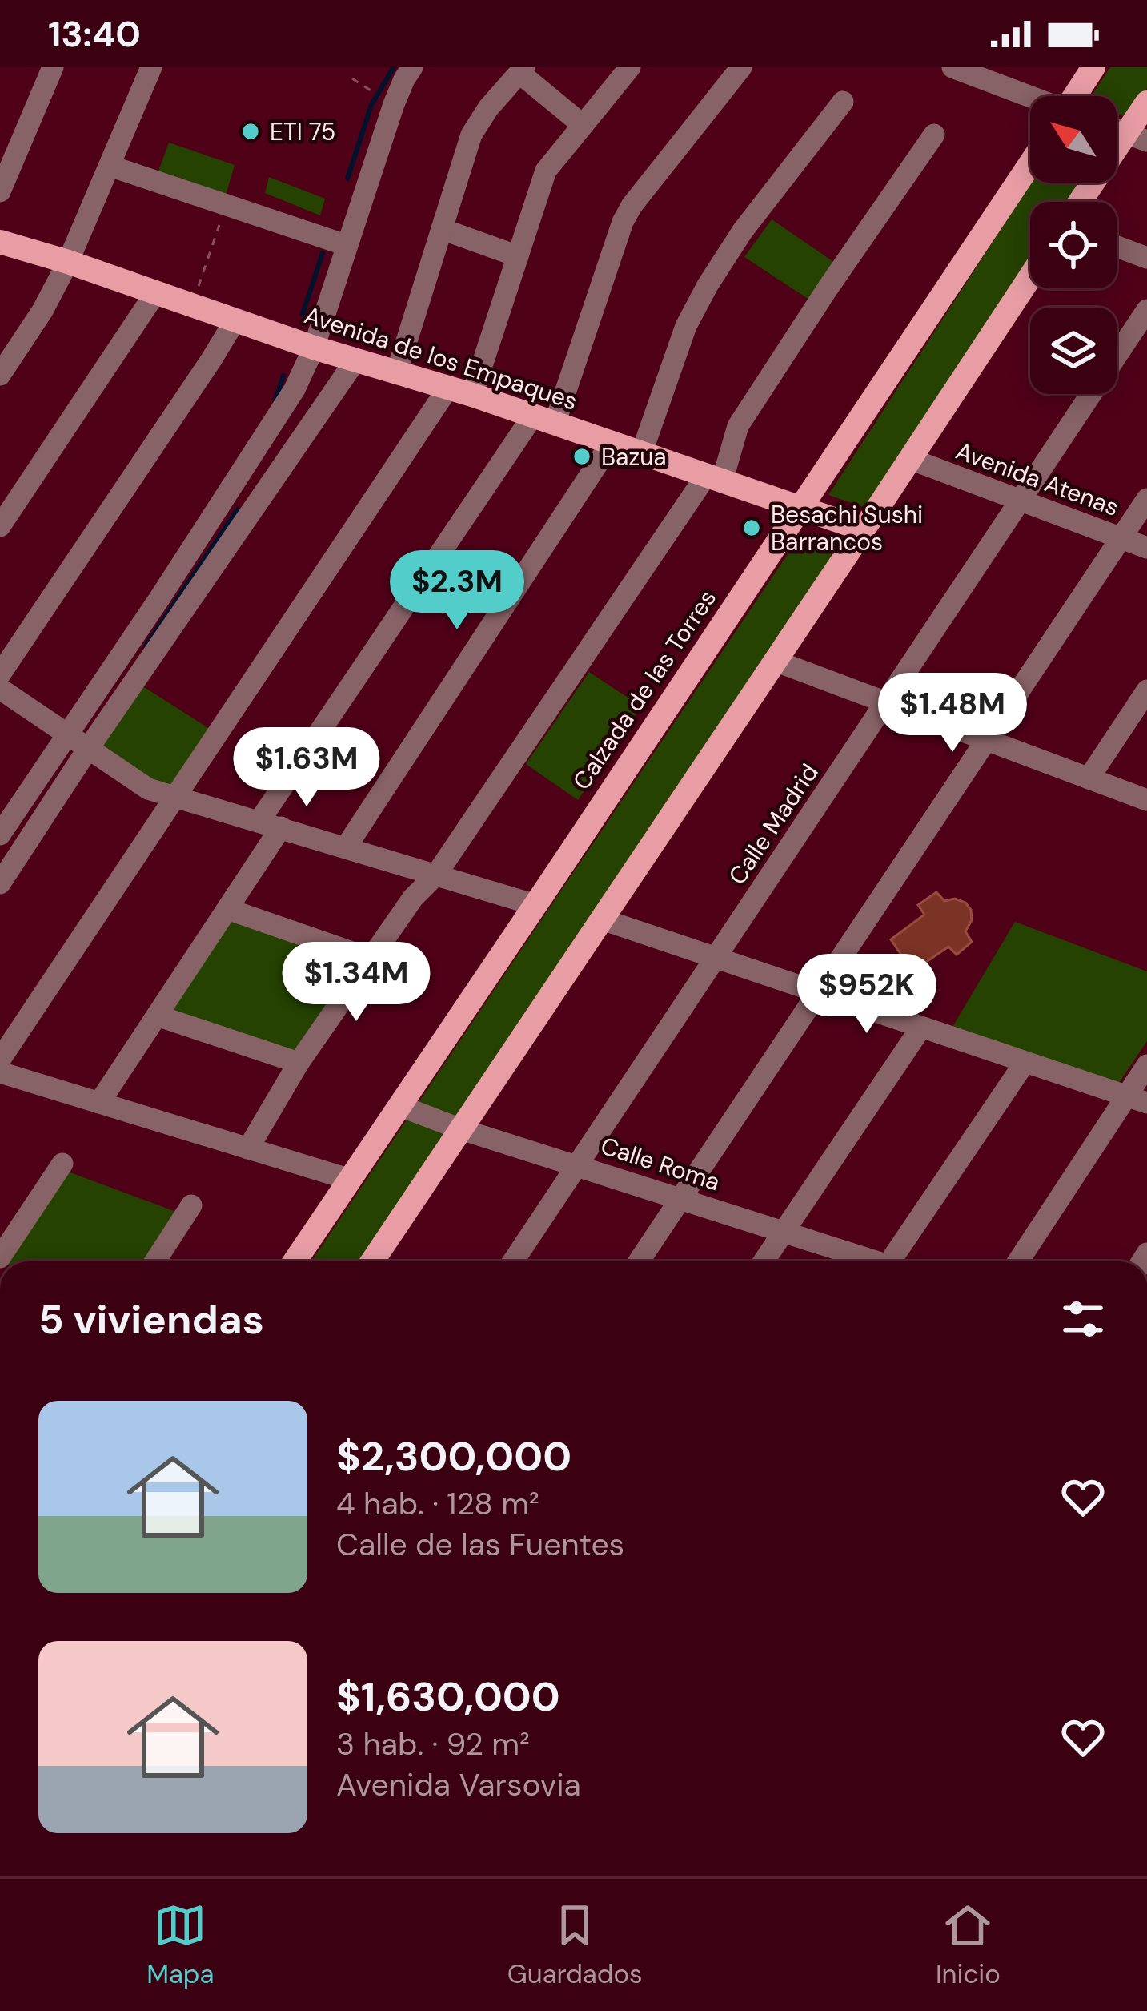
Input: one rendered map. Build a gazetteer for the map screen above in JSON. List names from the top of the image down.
{
  "streets": {
    "main road": ["Avenida de los Empaques", "Calzada de las Torres"],
    "street": ["Avenida Atenas", "Calle Madrid", "Calle Roma"]
  },
  "crossings": [
    ["Avenida de los Empaques", "Calzada de las Torres"],
    ["Avenida Atenas", "Calle Madrid"],
    ["Calzada de las Torres", "Calle Roma"],
    ["Calle Madrid", "Calle Roma"]
  ],
  "places": ["ETI 75", "Bazua", "Besachi Sushi Barrancos"],
  "north": "top left",
  "page": {
    "status": "13:40",
    "price": [
      "$2.3M",
      "$1.48M",
      "$1.63M",
      "$1.34M",
      "$952K"
    ],
    "heading": "5 viviendas",
    "list": [
      {
        "name": "$2,300,000",
        "note": "4 hab. · 128 m² · Calle de las Fuentes"
      },
      {
        "name": "$1,630,000",
        "note": "3 hab. · 92 m² · Avenida Varsovia"
      }
    ],
    "tabs": ["Mapa", "Guardados", "Inicio"]
  }
}
